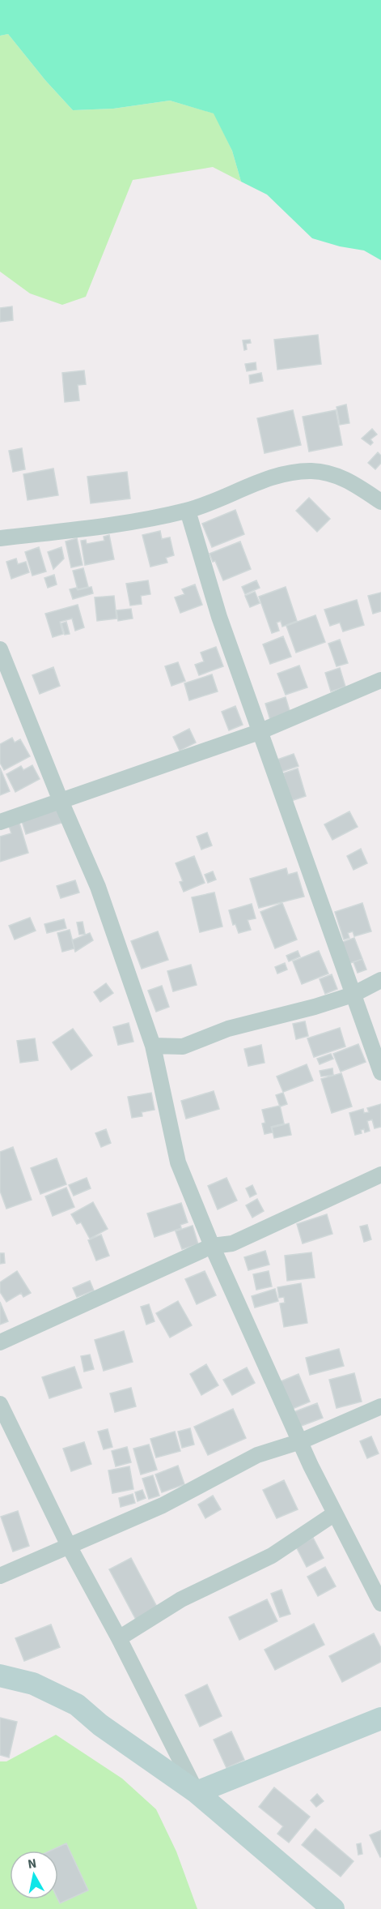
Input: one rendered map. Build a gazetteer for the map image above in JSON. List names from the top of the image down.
{
  "north": "top"
}
